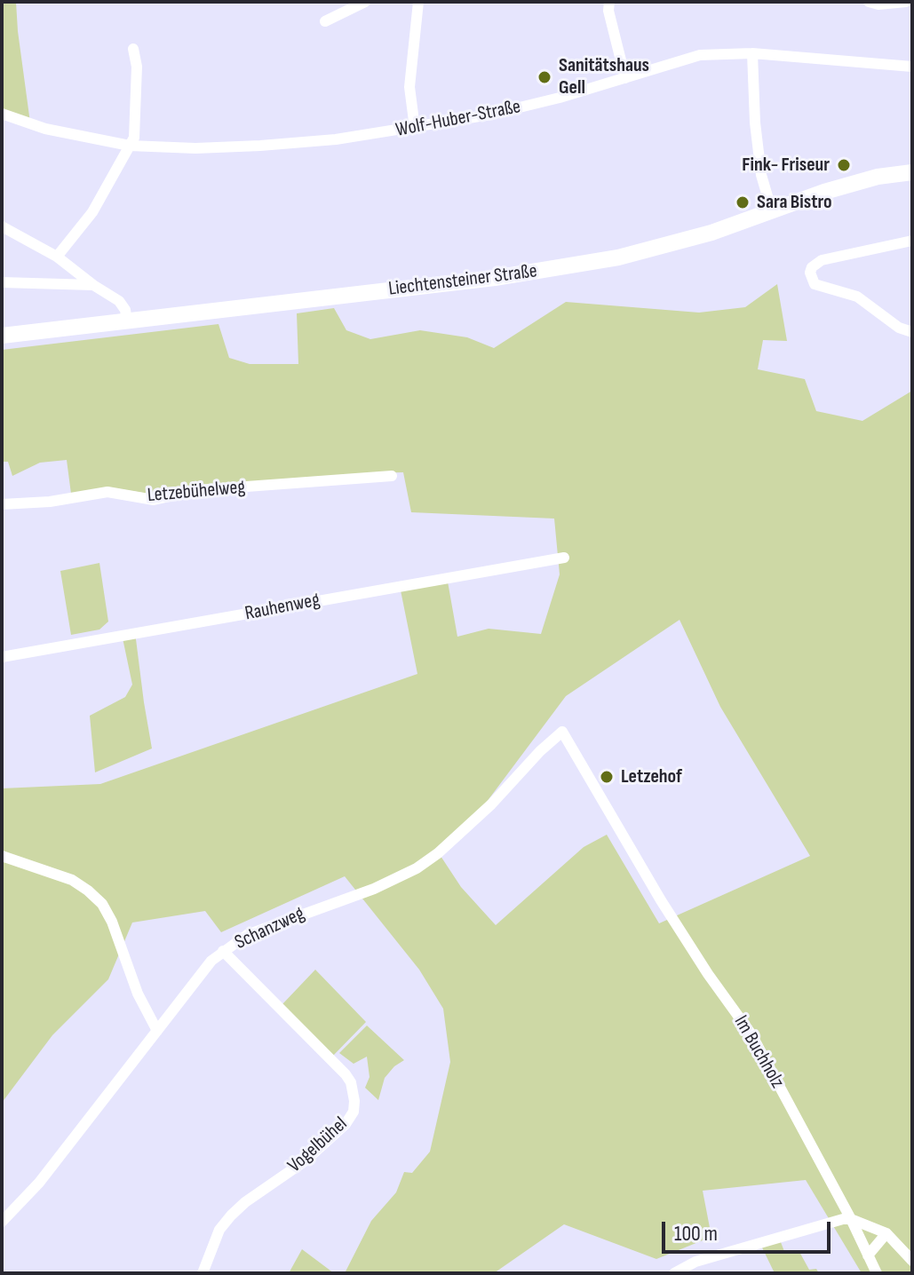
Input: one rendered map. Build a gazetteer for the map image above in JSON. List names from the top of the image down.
{
  "streets": {
    "main road": ["Liechtensteiner Straße"],
    "street": [
      "Wolf-Huber-Straße",
      "Letzebühelweg",
      "Rauhenweg",
      "Schanzweg",
      "Im Buchholz",
      "Vogelbühel"
    ]
  },
  "crossings": [
    ["Schanzweg", "Im Buchholz"],
    ["Schanzweg", "Vogelbühel"]
  ],
  "places": [
    "Sanitätshaus Gell",
    "Fink- Friseur",
    "Sara Bistro",
    "Letzehof"
  ],
  "scale_bar": "100 m"
}
